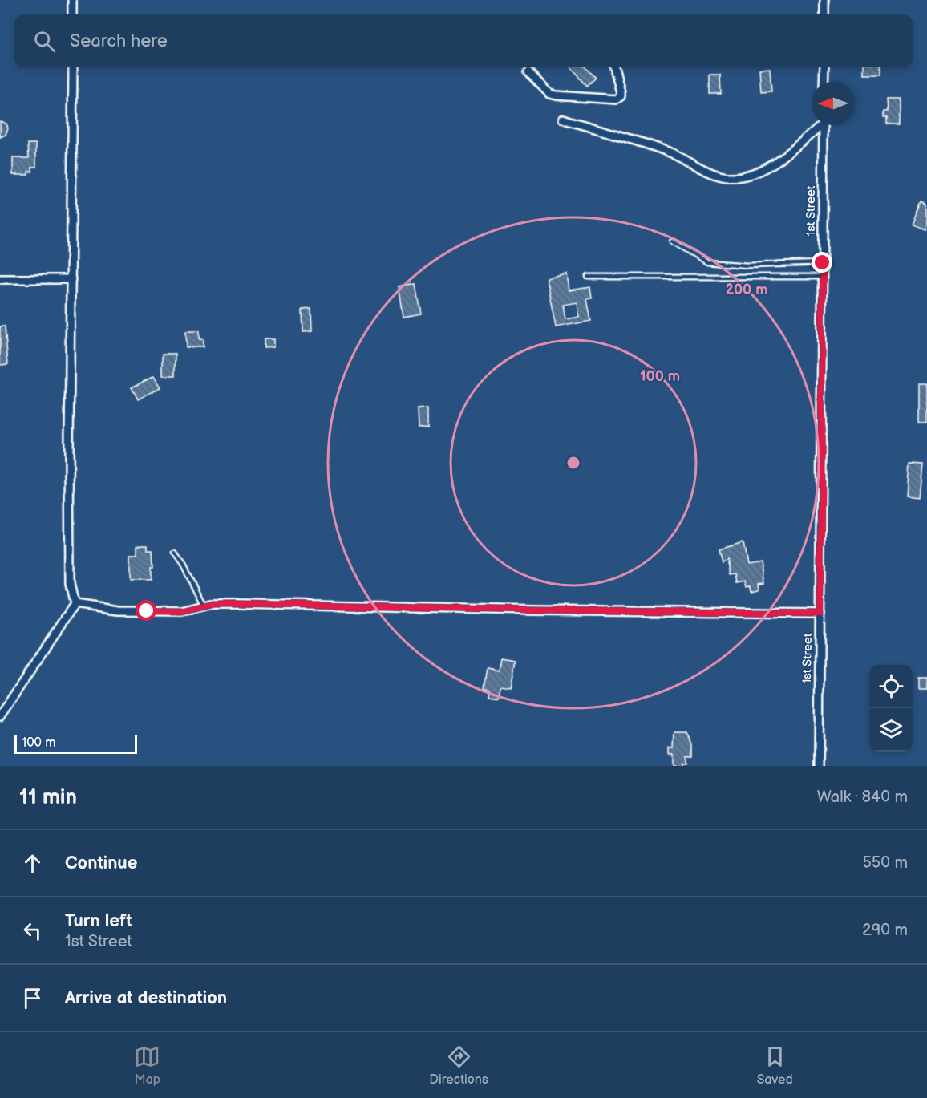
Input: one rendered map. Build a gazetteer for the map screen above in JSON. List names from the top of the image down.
{
  "streets": {
    "street": ["1st Street"]
  },
  "scale_bar": "100 m",
  "north": "left",
  "page": {
    "search": "Search here",
    "scale": "100 m",
    "heading": ["11 min", "Walk · 840 m"],
    "list": [
      ["Continue", "550 m"],
      ["Turn left", "1st Street", "290 m"],
      "Arrive at destination"
    ],
    "nav": ["Map", "Directions", "Saved"]
  },
  "rings": ["200 m", "100 m"]
}
